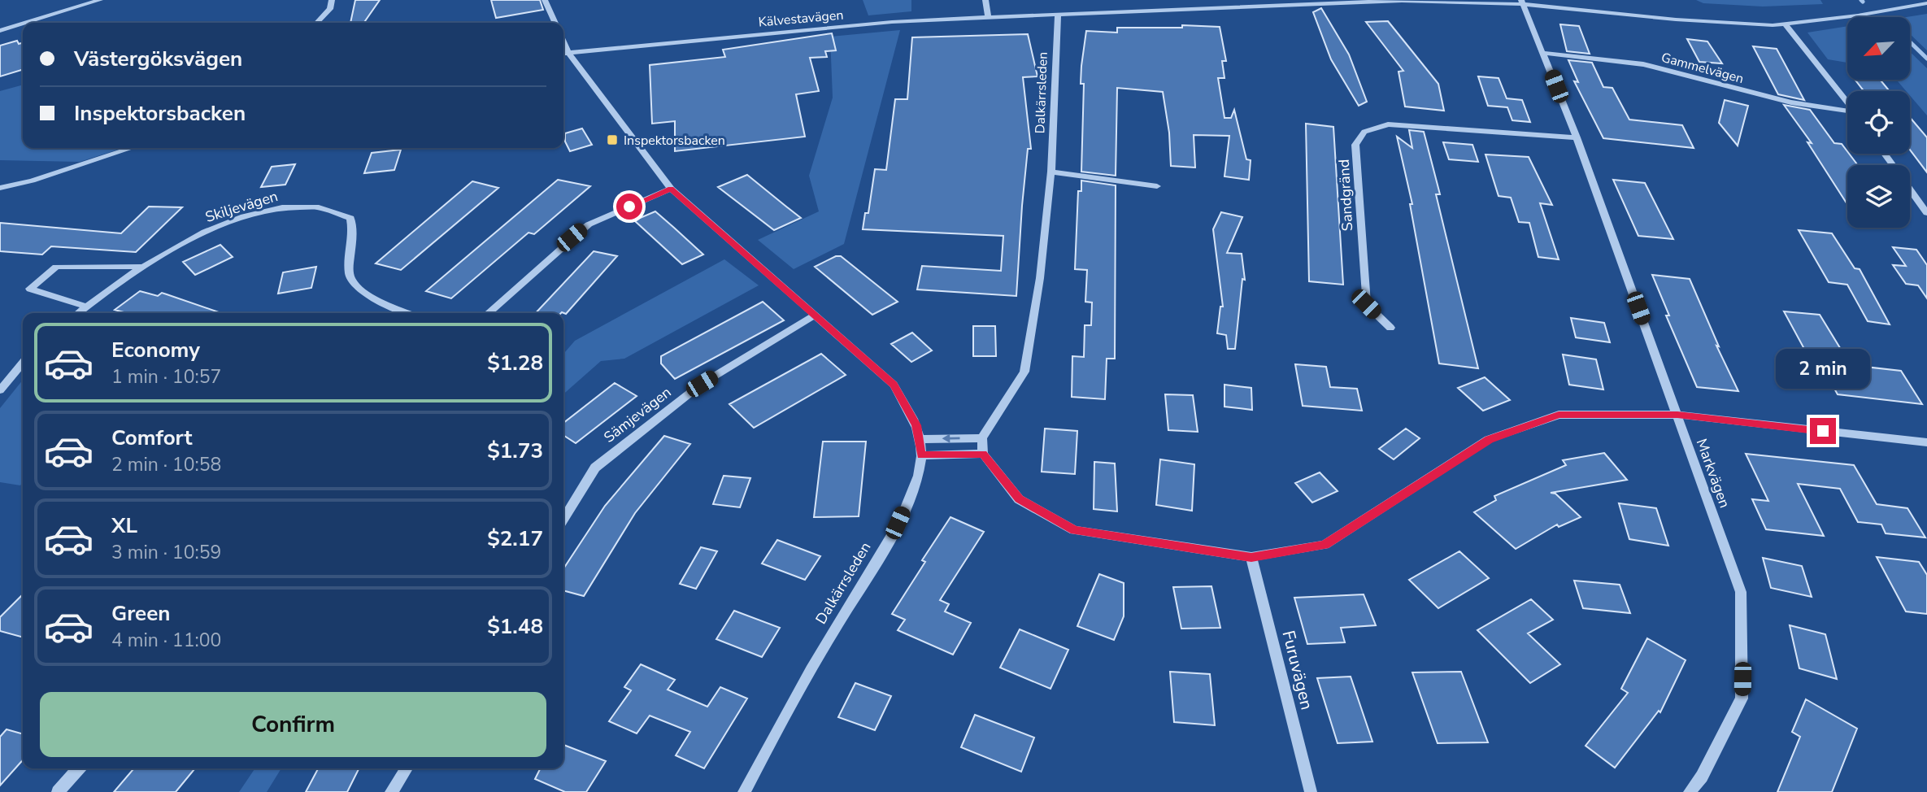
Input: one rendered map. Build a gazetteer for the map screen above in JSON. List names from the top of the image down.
{
  "streets": {
    "street": [
      "Kälvestavägen",
      "Gammelvägen",
      "Dalkärrsleden",
      "Sandgränd",
      "Skiljevägen",
      "Sämjevägen",
      "Markvägen",
      "Furuvägen"
    ]
  },
  "crossings": [
    ["Kälvestavägen", "Dalkärrsleden"],
    ["Kälvestavägen", "Markvägen"],
    ["Gammelvägen", "Markvägen"],
    ["Sandgränd", "Markvägen"]
  ],
  "places": {
    "transit": ["Inspektorsbacken"]
  },
  "north": "bottom left",
  "page": {
    "banner": ["Västergöksvägen", "Inspektorsbacken"],
    "list": [
      {
        "name": "Economy",
        "note": "1 min · 10:57",
        "value": "$1.28"
      },
      {
        "name": "Comfort",
        "note": "2 min · 10:58",
        "value": "$1.73"
      },
      {
        "name": "XL",
        "note": "3 min · 10:59",
        "value": "$2.17"
      },
      {
        "name": "Green",
        "note": "4 min · 11:00",
        "value": "$1.48"
      }
    ],
    "bubble": "2 min",
    "buttons": "Confirm"
  }
}
